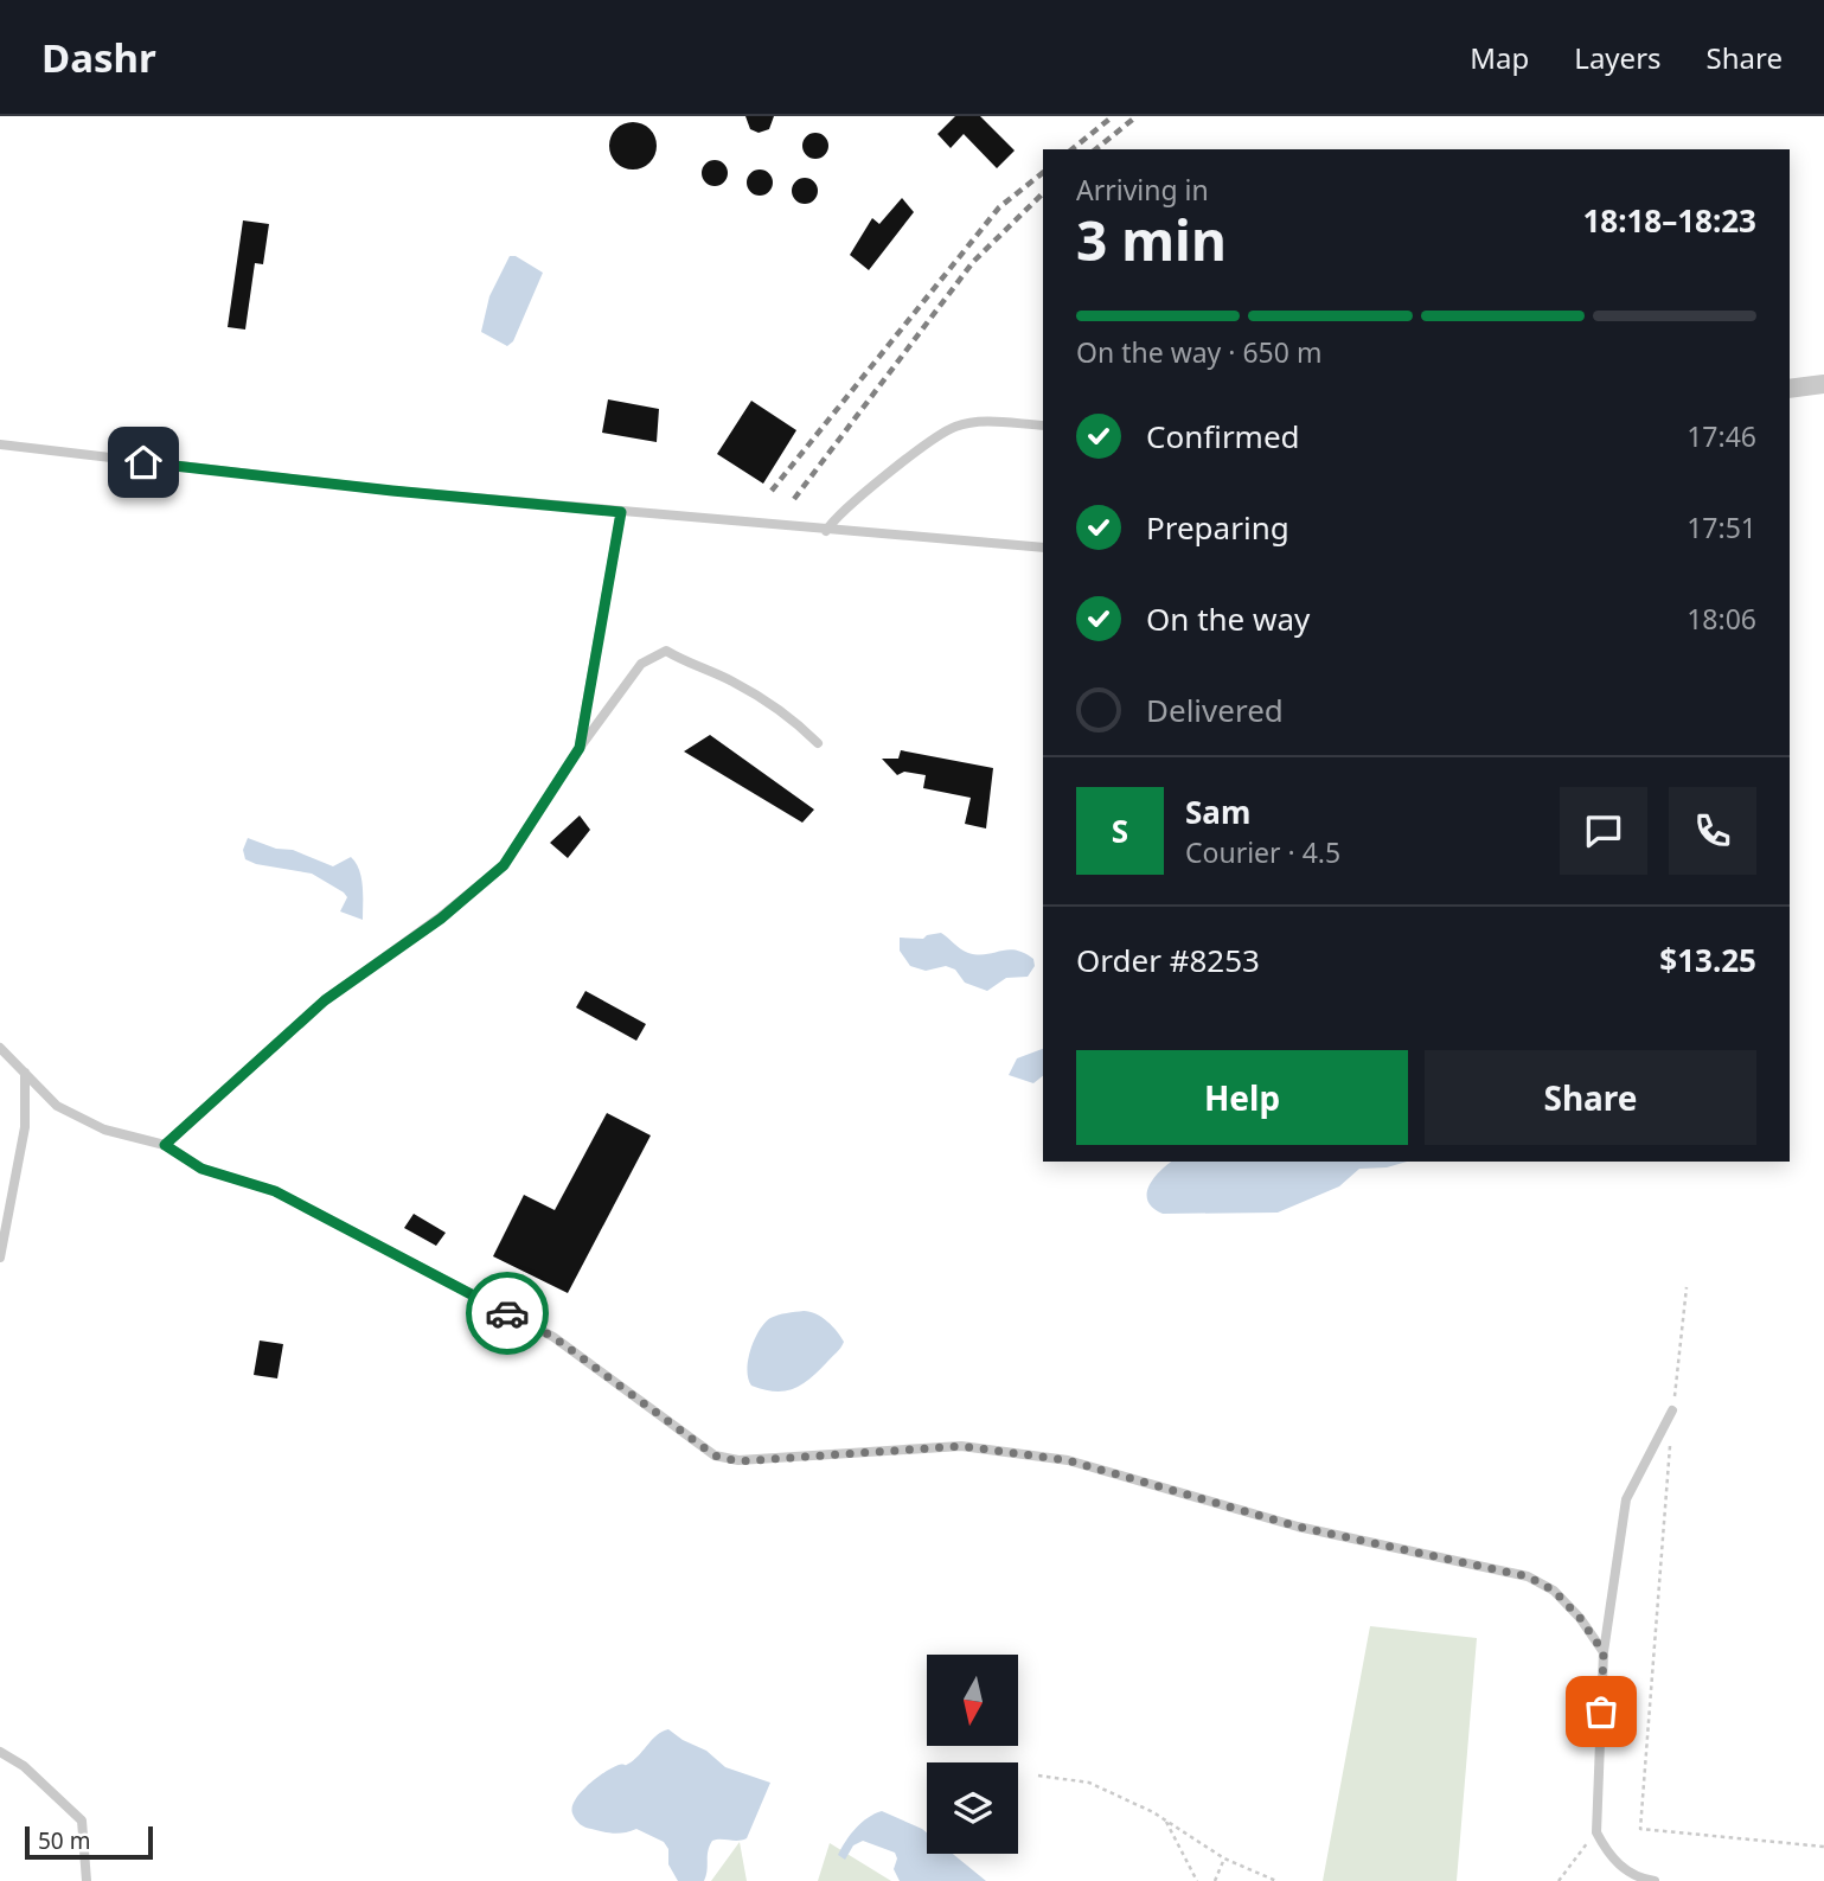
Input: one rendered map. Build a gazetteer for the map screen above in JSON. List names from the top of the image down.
{
  "scale_bar": "50 m",
  "north": "bottom",
  "page": {
    "header": "Dashr",
    "nav": ["Map", "Layers", "Share"],
    "heading": ["3 min", "Arriving in", "18:18–18:23"],
    "panel": [
      "Sam",
      "Courier · 4.5",
      "Order #8253",
      "$13.25"
    ],
    "bar": "On the way · 650 m",
    "list": [
      ["Confirmed", "17:46"],
      ["Preparing", "17:51"],
      ["On the way", "18:06"],
      "Delivered"
    ],
    "round": "S",
    "buttons": ["Help", "Share"],
    "scale": "50 m"
  }
}
